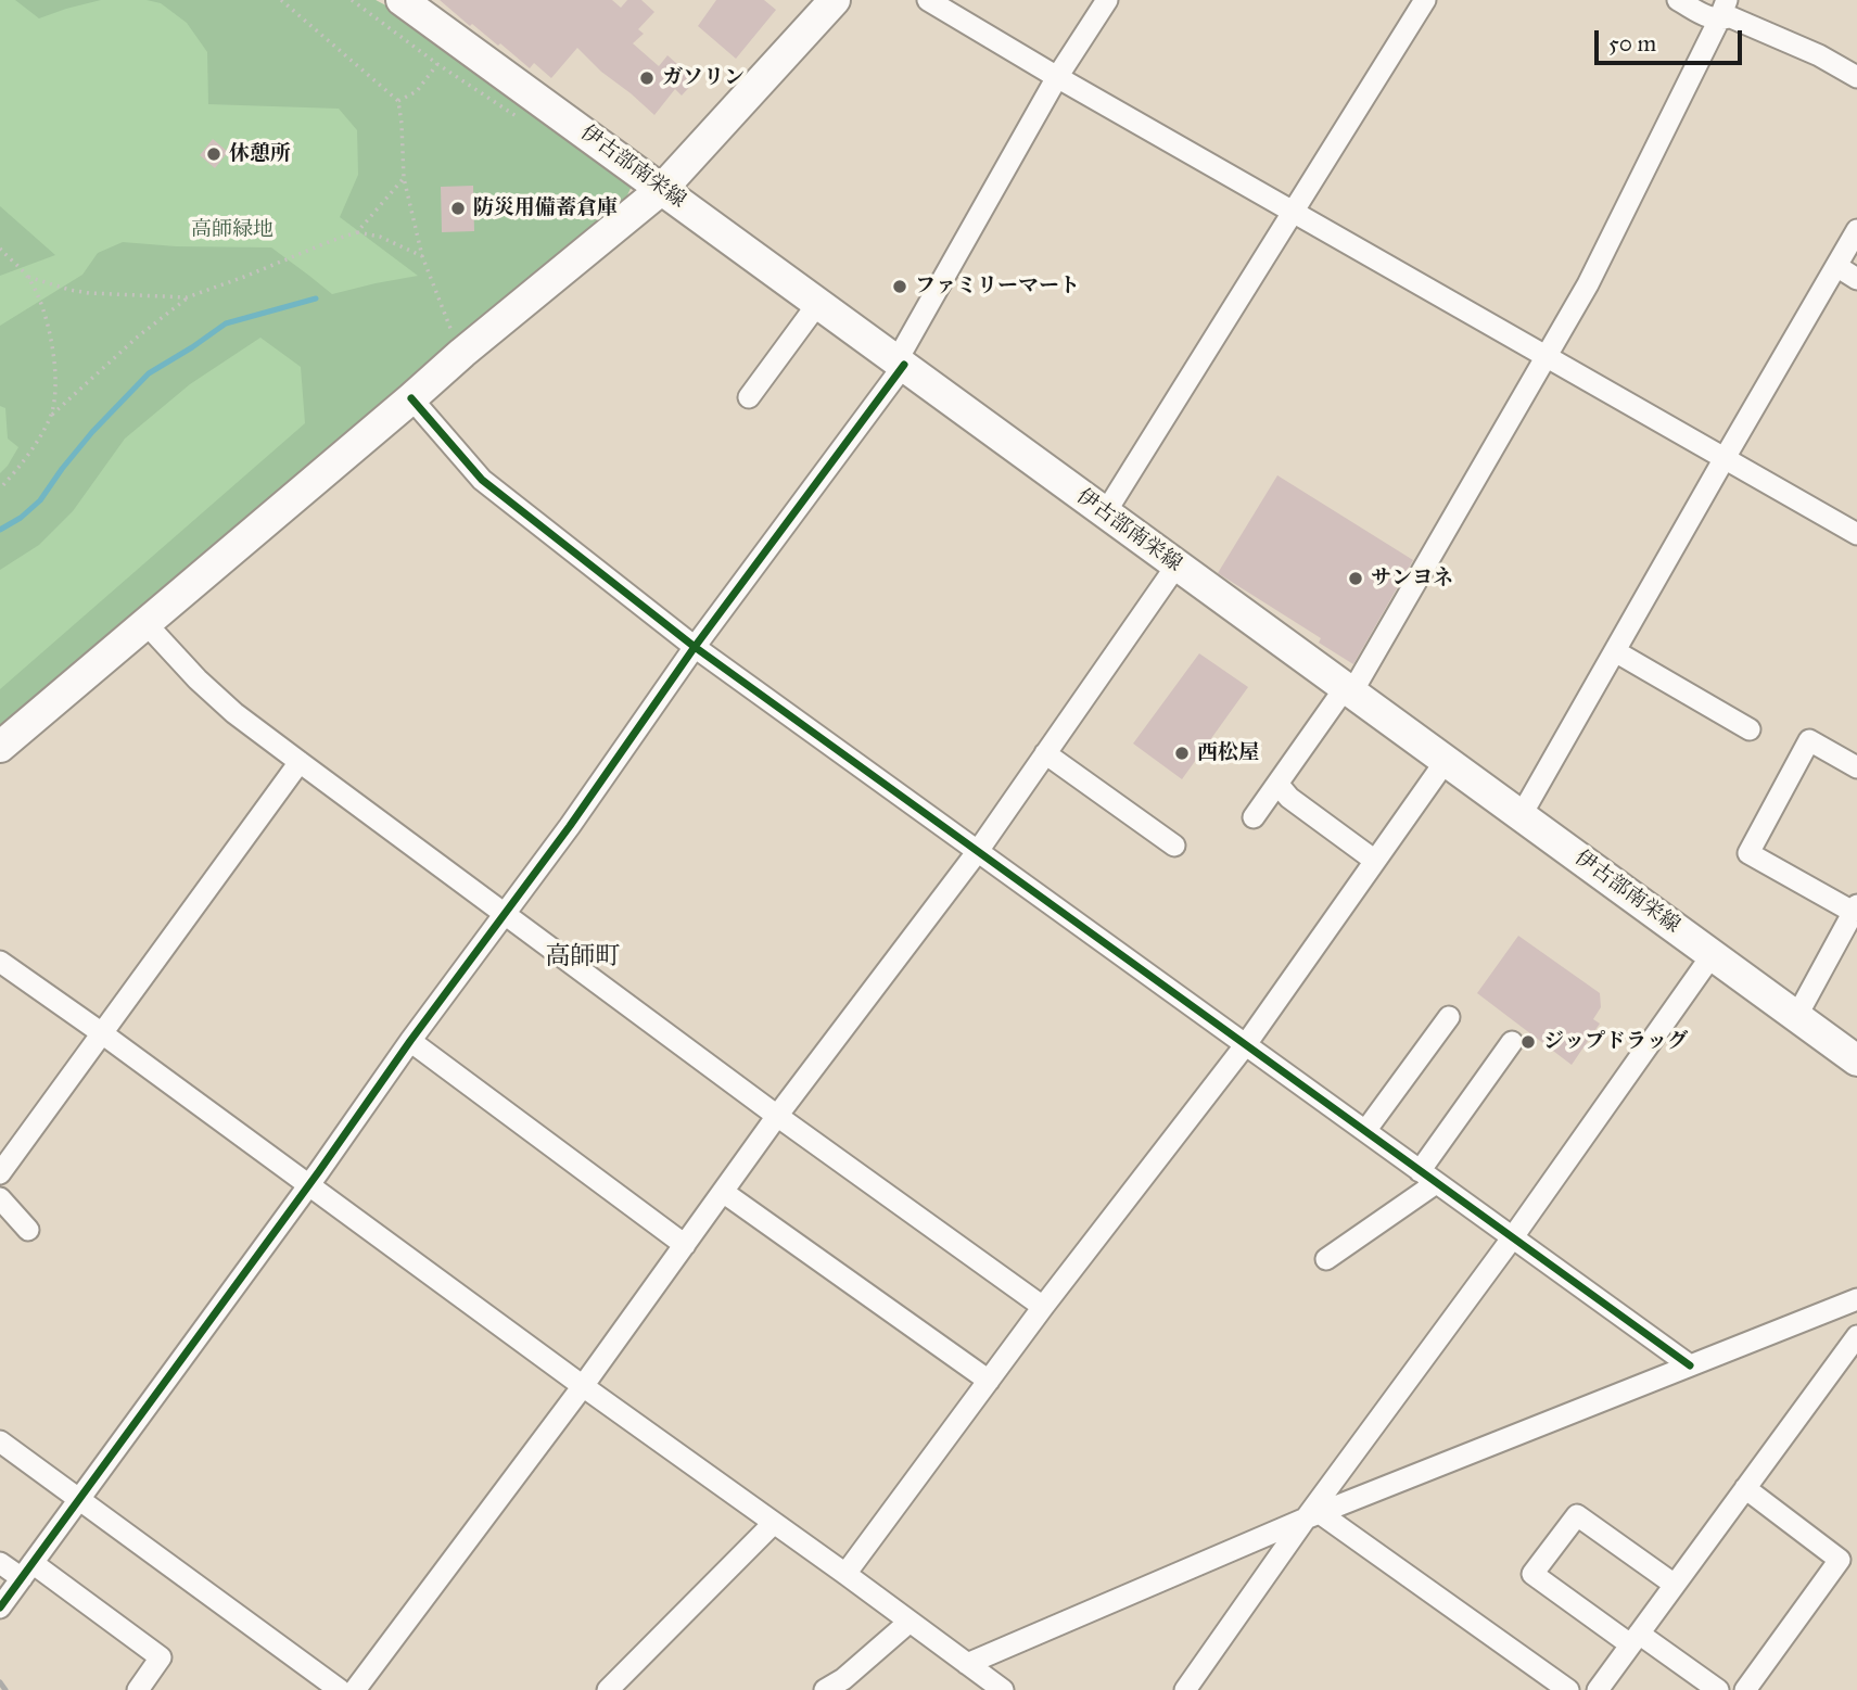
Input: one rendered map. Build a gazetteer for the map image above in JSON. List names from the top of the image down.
{
  "streets": {
    "main road": ["伊古部南栄線"]
  },
  "districts": ["高師町"],
  "parks": ["高師緑地"],
  "places": [
    "ガソリン",
    "休憩所",
    "防災用備蓄倉庫",
    "ファミリーマート",
    "サンヨネ",
    "西松屋",
    "ジップドラッグ"
  ],
  "scale_bar": "50 m"
}
